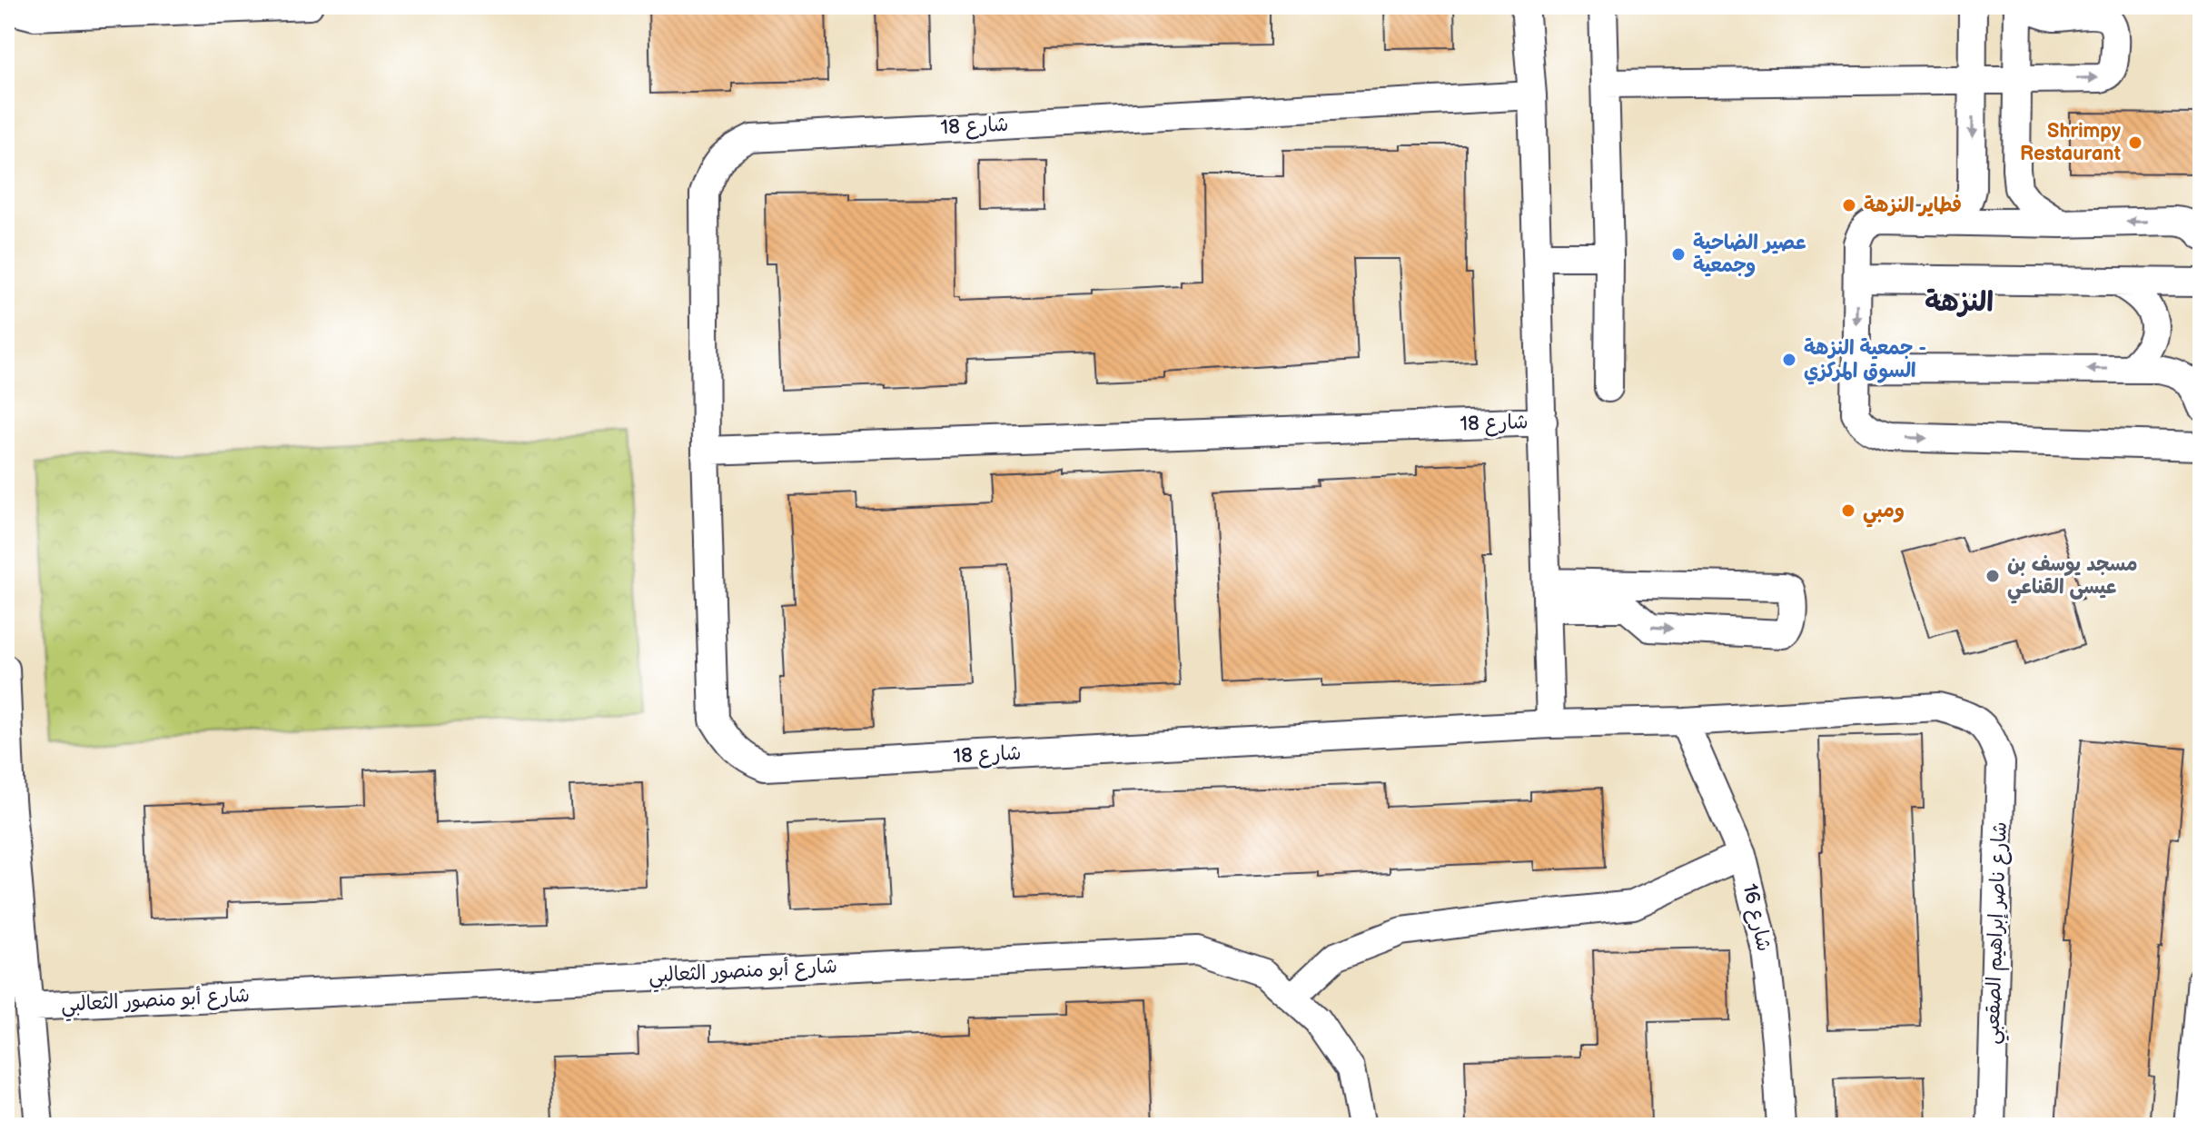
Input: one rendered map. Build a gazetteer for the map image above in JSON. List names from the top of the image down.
{
  "streets": {
    "street": [
      "شارع 18",
      "شارع 16",
      "شارع ناصر إبراهيم الصقعبي",
      "شارع أبو منصور الثعالبي"
    ]
  },
  "crossings": [
    ["شارع 18", "شارع 16"],
    ["شارع 18", "شارع ناصر إبراهيم الصقعبي"]
  ],
  "districts": ["النزهة"],
  "places": [
    "Shrimpy Restaurant",
    "فطاير النزهة",
    "عصير الضاحية وجمعية",
    "جمعية النزهة - السوق المركزي",
    "ومبي",
    "مسجد يوسف بن عيسى القناعي"
  ]
}
